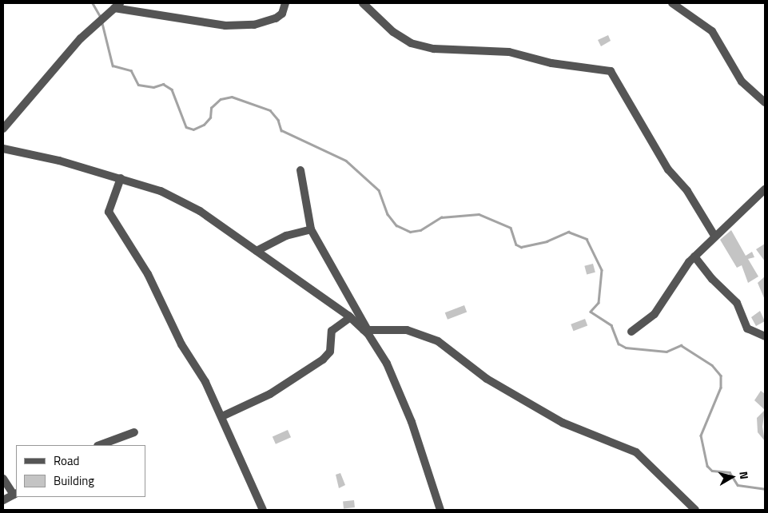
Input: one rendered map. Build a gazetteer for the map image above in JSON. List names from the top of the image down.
{
  "legend": ["Road", "Building"],
  "north": "right"
}
